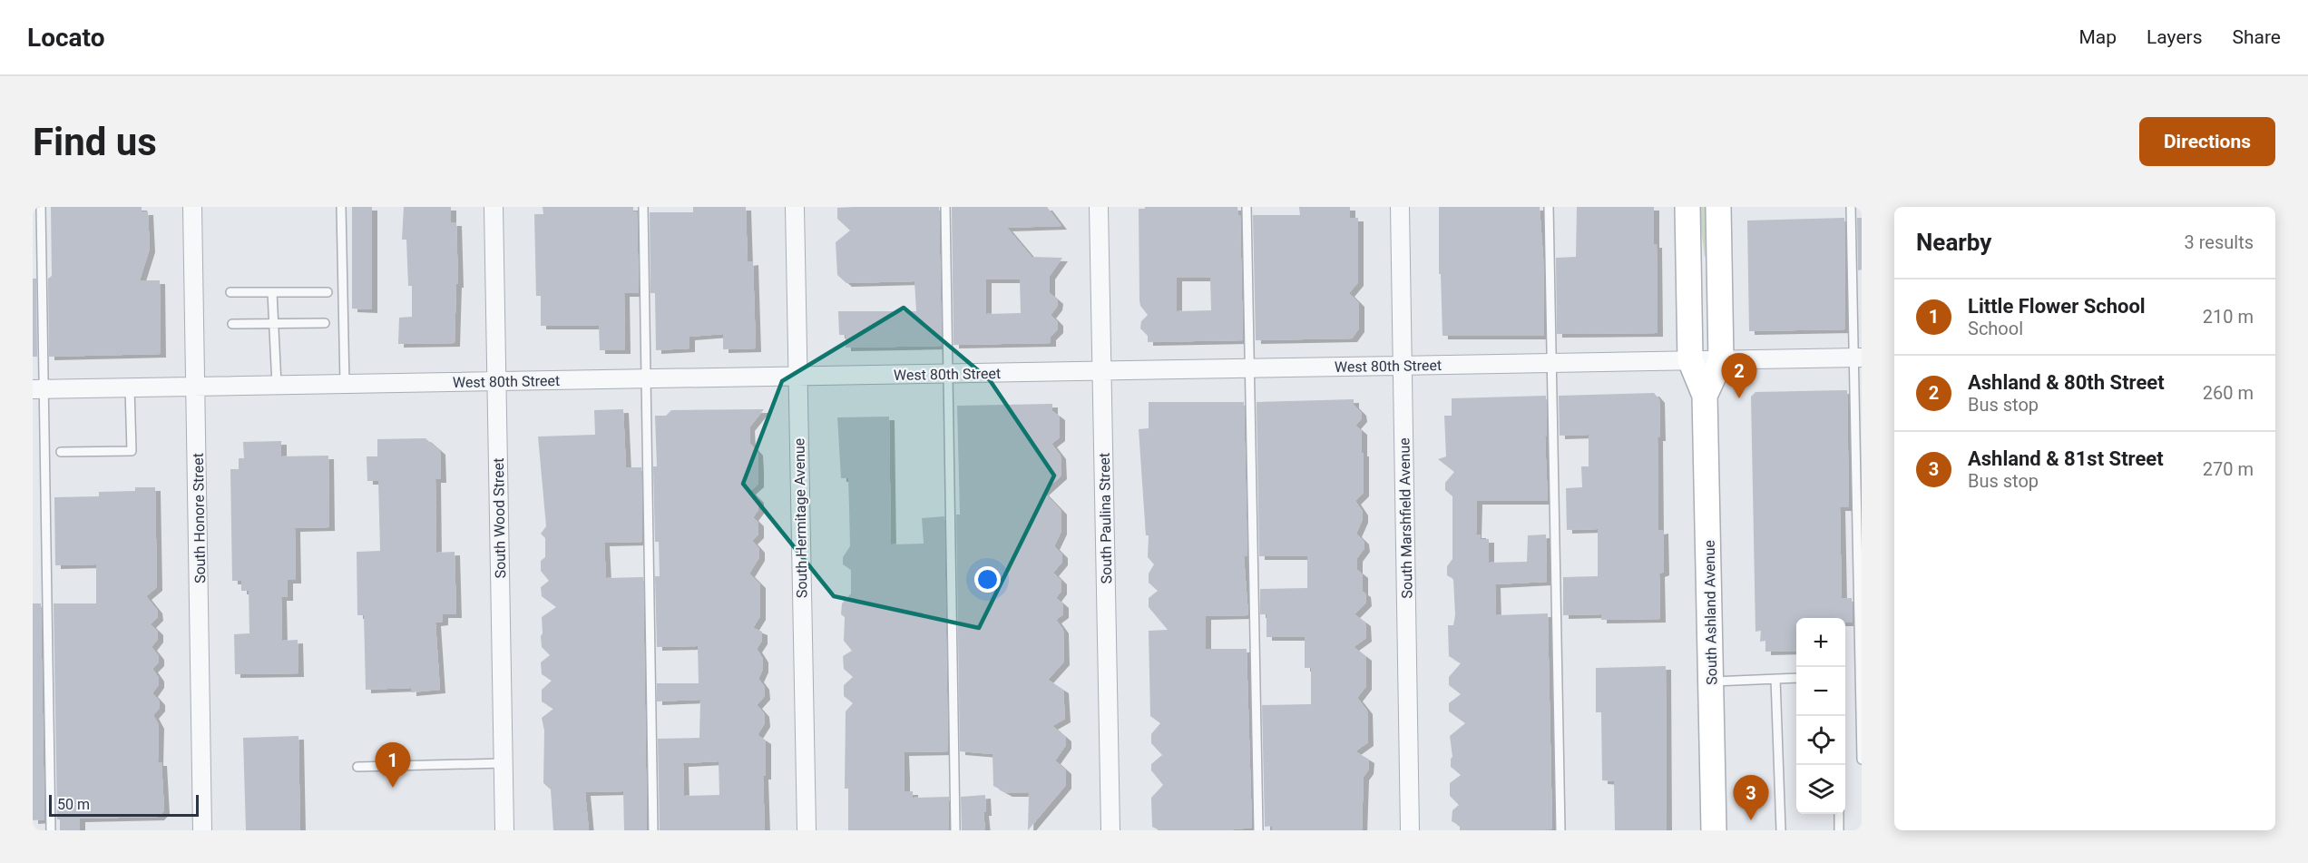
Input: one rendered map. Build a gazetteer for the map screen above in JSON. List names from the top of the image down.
{
  "streets": {
    "main road": ["South Ashland Avenue"],
    "street": [
      "West 80th Street",
      "South Honore Street",
      "South Wood Street",
      "South Hermitage Avenue",
      "South Paulina Street",
      "South Marshfield Avenue"
    ]
  },
  "crossings": [
    ["West 80th Street", "South Honore Street"],
    ["West 80th Street", "South Wood Street"],
    ["West 80th Street", "South Hermitage Avenue"],
    ["West 80th Street", "South Paulina Street"],
    ["West 80th Street", "South Marshfield Avenue"],
    ["West 80th Street", "South Ashland Avenue"]
  ],
  "scale_bar": "50 m",
  "page": {
    "header": "Locato",
    "nav": ["Map", "Layers", "Share"],
    "buttons": "Directions",
    "title": "Find us",
    "heading": ["Nearby", "3 results"],
    "list": [
      {
        "mark": "1",
        "name": "Little Flower School",
        "note": "School",
        "value": "210 m"
      },
      {
        "mark": "2",
        "name": "Ashland & 80th Street",
        "note": "Bus stop",
        "value": "260 m"
      },
      {
        "mark": "3",
        "name": "Ashland & 81st Street",
        "note": "Bus stop",
        "value": "270 m"
      }
    ],
    "pins": ["2", "1", "3"],
    "map_buttons": ["+", "−"],
    "scale": "50 m"
  }
}
